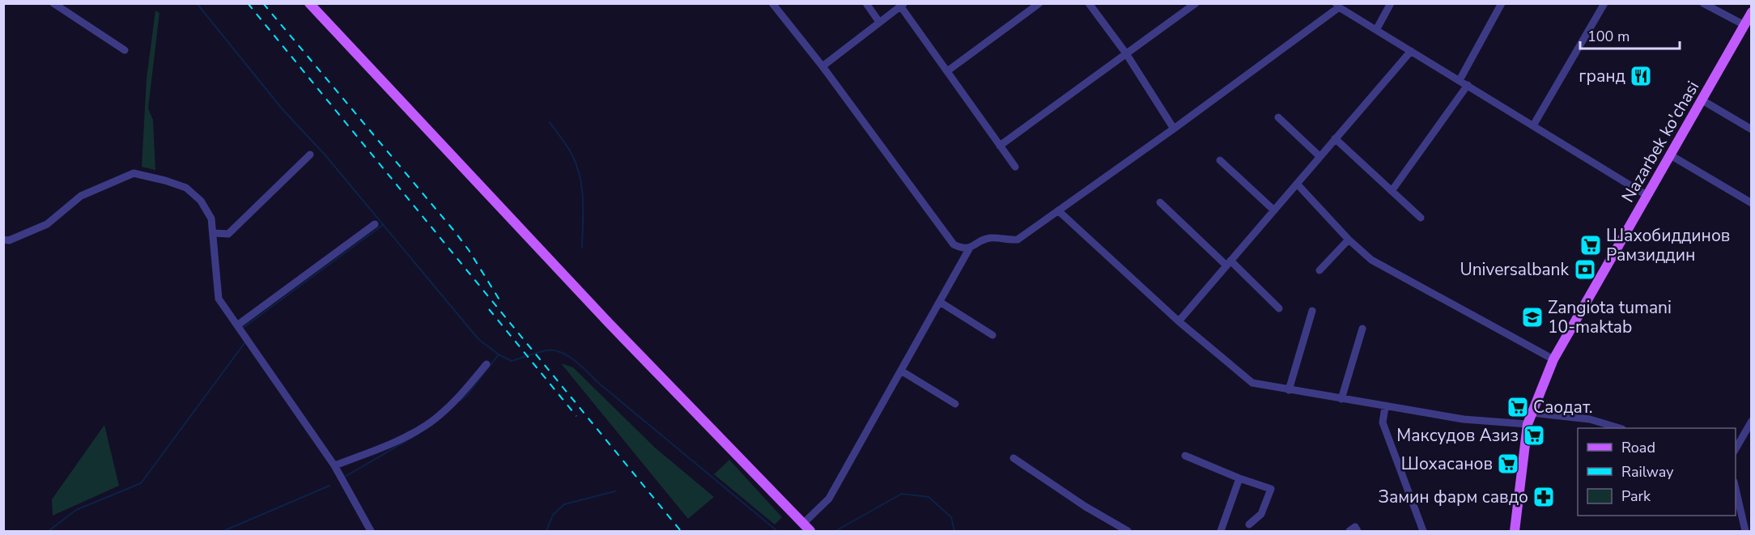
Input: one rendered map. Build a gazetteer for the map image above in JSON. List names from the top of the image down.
{
  "streets": {
    "main road": ["Nazarbek ko'chasi"]
  },
  "places": {
    "restaurant": ["гранд"],
    "supermarket": [
      "Шахобиддинов Рамзиддин",
      "Саодат.",
      "Максудов Азиз",
      "Шохасанов"
    ],
    "bank": ["Universalbank"],
    "school or university": ["Zangiota tumani 10-maktab"],
    "pharmacy": ["Замин фарм савдо"]
  },
  "legend": ["Road", "Railway", "Park"],
  "scale_bar": "100 m"
}
